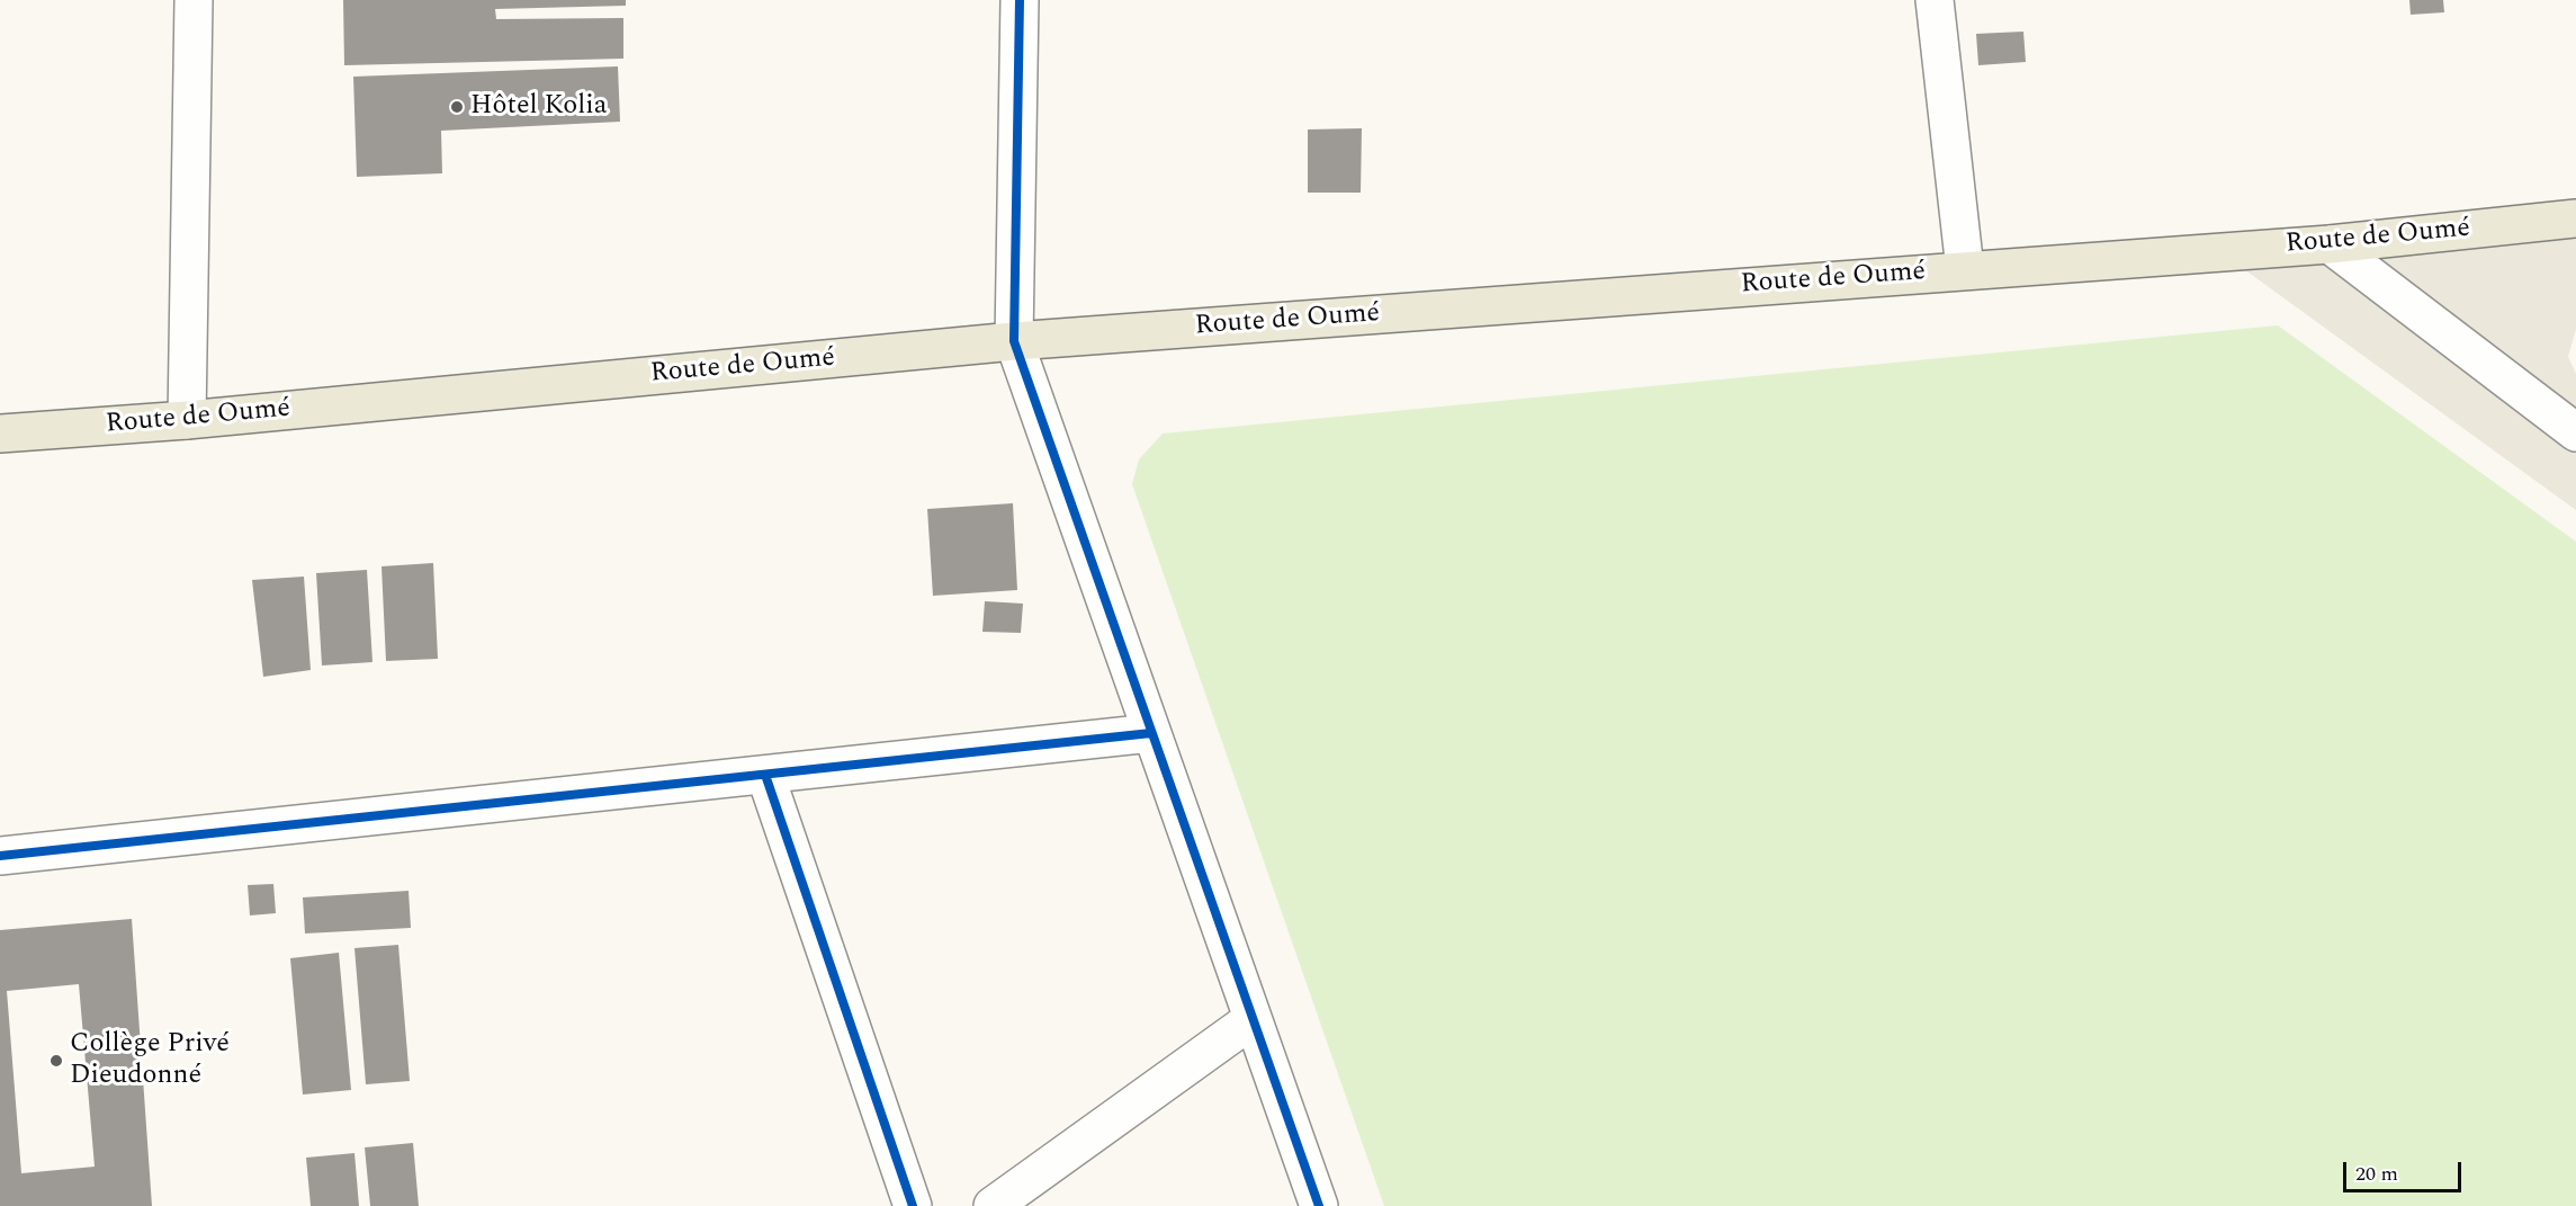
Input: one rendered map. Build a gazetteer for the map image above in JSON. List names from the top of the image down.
{
  "streets": {
    "main road": ["Route de Oumé"]
  },
  "places": ["Hôtel Kolia", "Collège Privé Dieudonné"],
  "scale_bar": "20 m"
}
